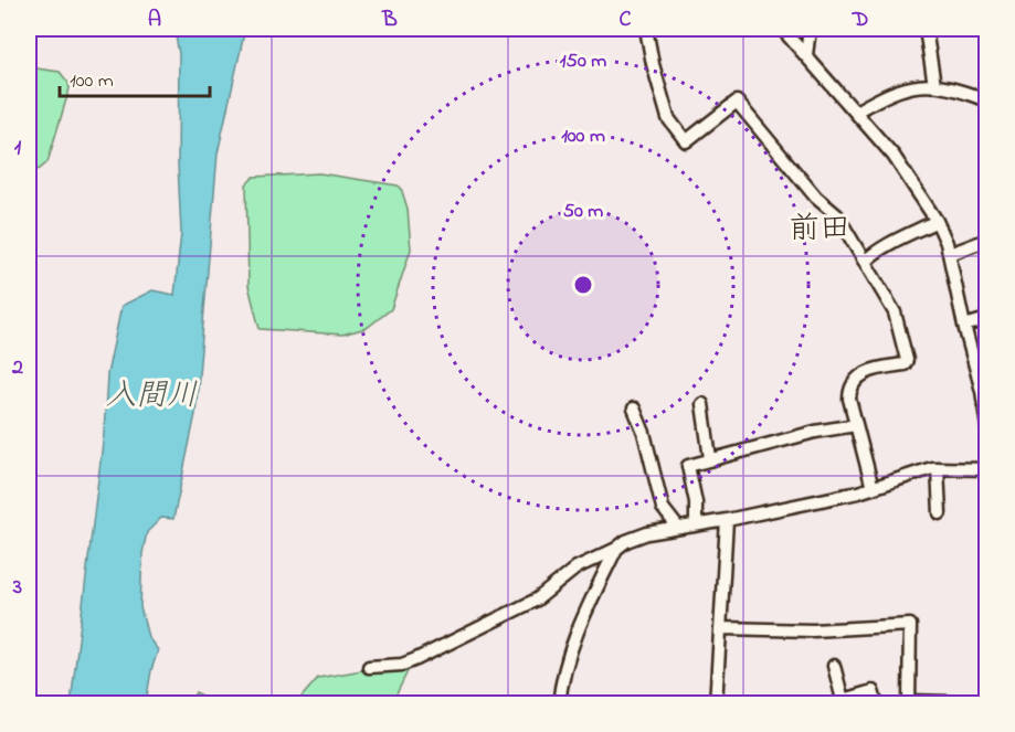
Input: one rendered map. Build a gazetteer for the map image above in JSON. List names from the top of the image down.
{
  "districts": ["前田"],
  "water": ["入間川"],
  "scale_bar": "100 m",
  "grid": {
    "columns": [
      "A",
      "B",
      "C",
      "D"
    ],
    "rows": ["1", "2", "3"]
  },
  "rings": ["150 m", "100 m", "50 m"]
}
